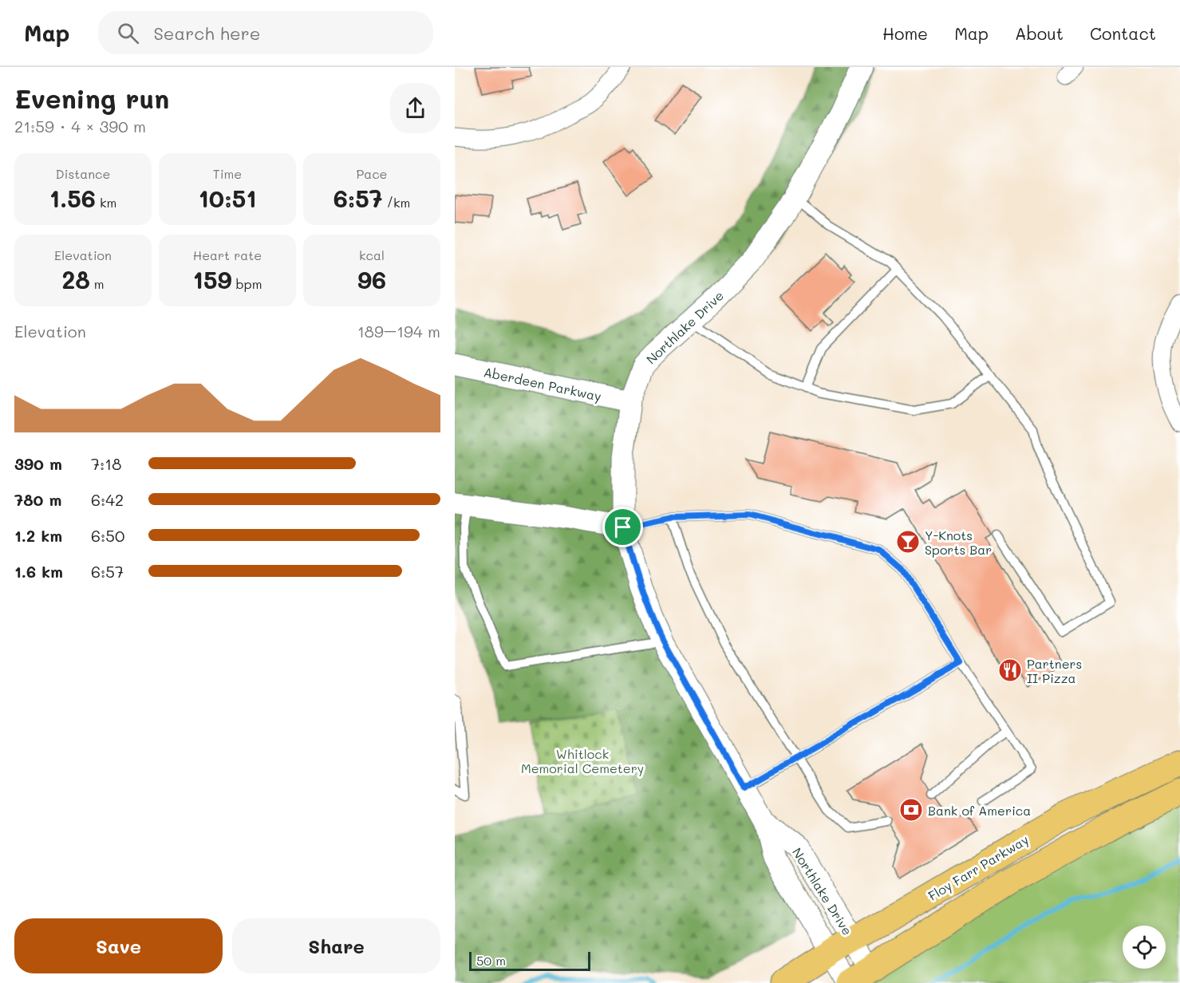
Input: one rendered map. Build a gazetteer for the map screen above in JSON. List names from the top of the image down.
{
  "streets": {
    "main road": ["Floy Farr Parkway"],
    "street": ["Northlake Drive", "Aberdeen Parkway"]
  },
  "crossings": [
    ["Northlake Drive", "Aberdeen Parkway"],
    ["Northlake Drive", "Floy Farr Parkway"]
  ],
  "parks": ["Whitlock Memorial Cemetery"],
  "places": {
    "bar": ["Y-Knots Sports Bar"],
    "restaurant": ["Partners II Pizza"],
    "bank": ["Bank of America"]
  },
  "scale_bar": "50 m",
  "page": {
    "header": "Map",
    "search": "Search here",
    "nav": [
      "Home",
      "Map",
      "About",
      "Contact"
    ],
    "heading": ["Evening run", "21:59 · 4 × 390 m"],
    "stats": [
      ["Distance", "1.56 km"],
      ["Time", "10:51"],
      ["Pace", "6:57 /km"],
      ["Elevation", "28 m"],
      ["Heart rate", "159 bpm"],
      ["kcal", "96"]
    ],
    "chart": ["Elevation", "189–194 m"],
    "list": [
      {
        "name": "390 m",
        "note": "7:18"
      },
      {
        "name": "780 m",
        "note": "6:42"
      },
      {
        "name": "1.2 km",
        "note": "6:50"
      },
      {
        "name": "1.6 km",
        "note": "6:57"
      }
    ],
    "buttons": ["Save", "Share"],
    "scale": "50 m"
  }
}
